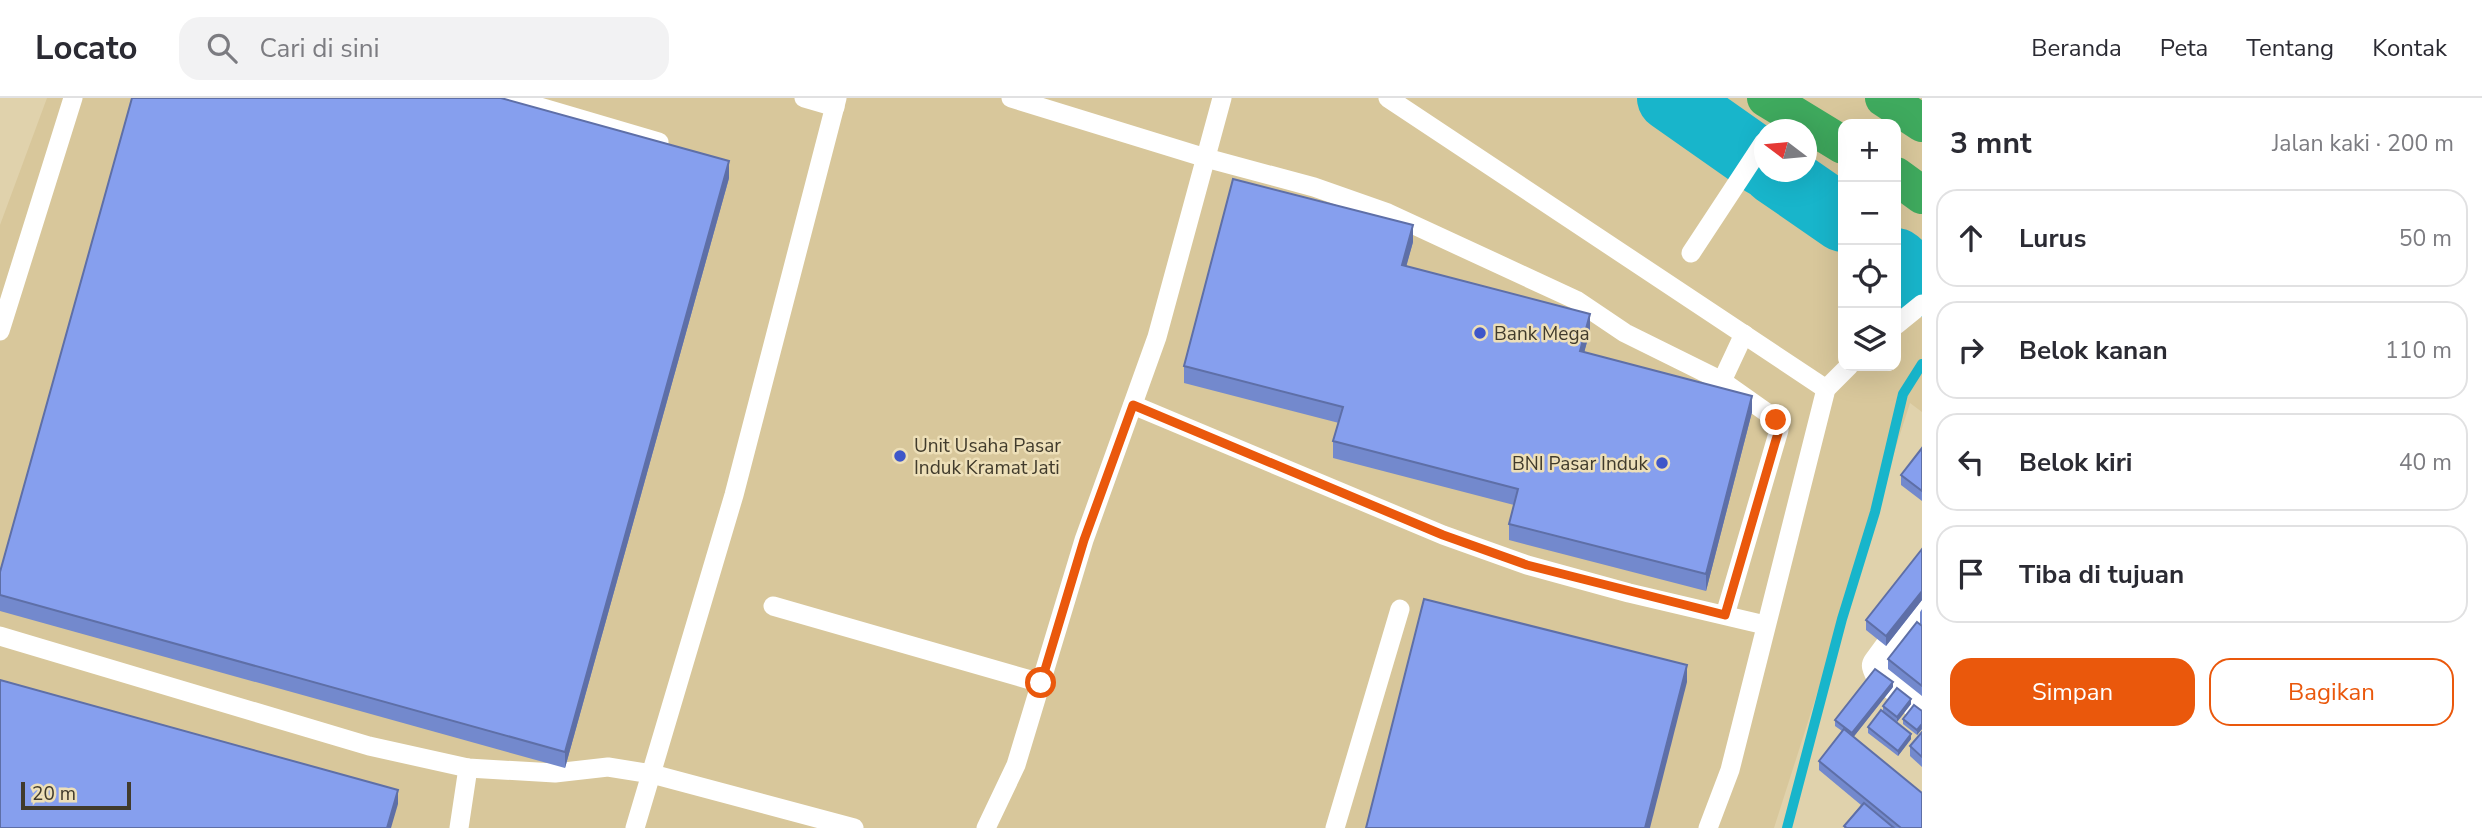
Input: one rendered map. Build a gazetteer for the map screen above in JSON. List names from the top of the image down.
{
  "places": ["Bank Mega", "Unit Usaha Pasar Induk Kramat Jati", "BNI Pasar Induk"],
  "scale_bar": "20 m",
  "north": "left",
  "page": {
    "header": "Locato",
    "search": "Cari di sini",
    "nav": [
      "Beranda",
      "Peta",
      "Tentang",
      "Kontak"
    ],
    "heading": ["3 mnt", "Jalan kaki · 200 m"],
    "map_buttons": ["+", "−"],
    "list": [
      ["Lurus", "50 m"],
      ["Belok kanan", "110 m"],
      ["Belok kiri", "40 m"],
      "Tiba di tujuan"
    ],
    "buttons": ["Simpan", "Bagikan"],
    "scale": "20 m"
  }
}
